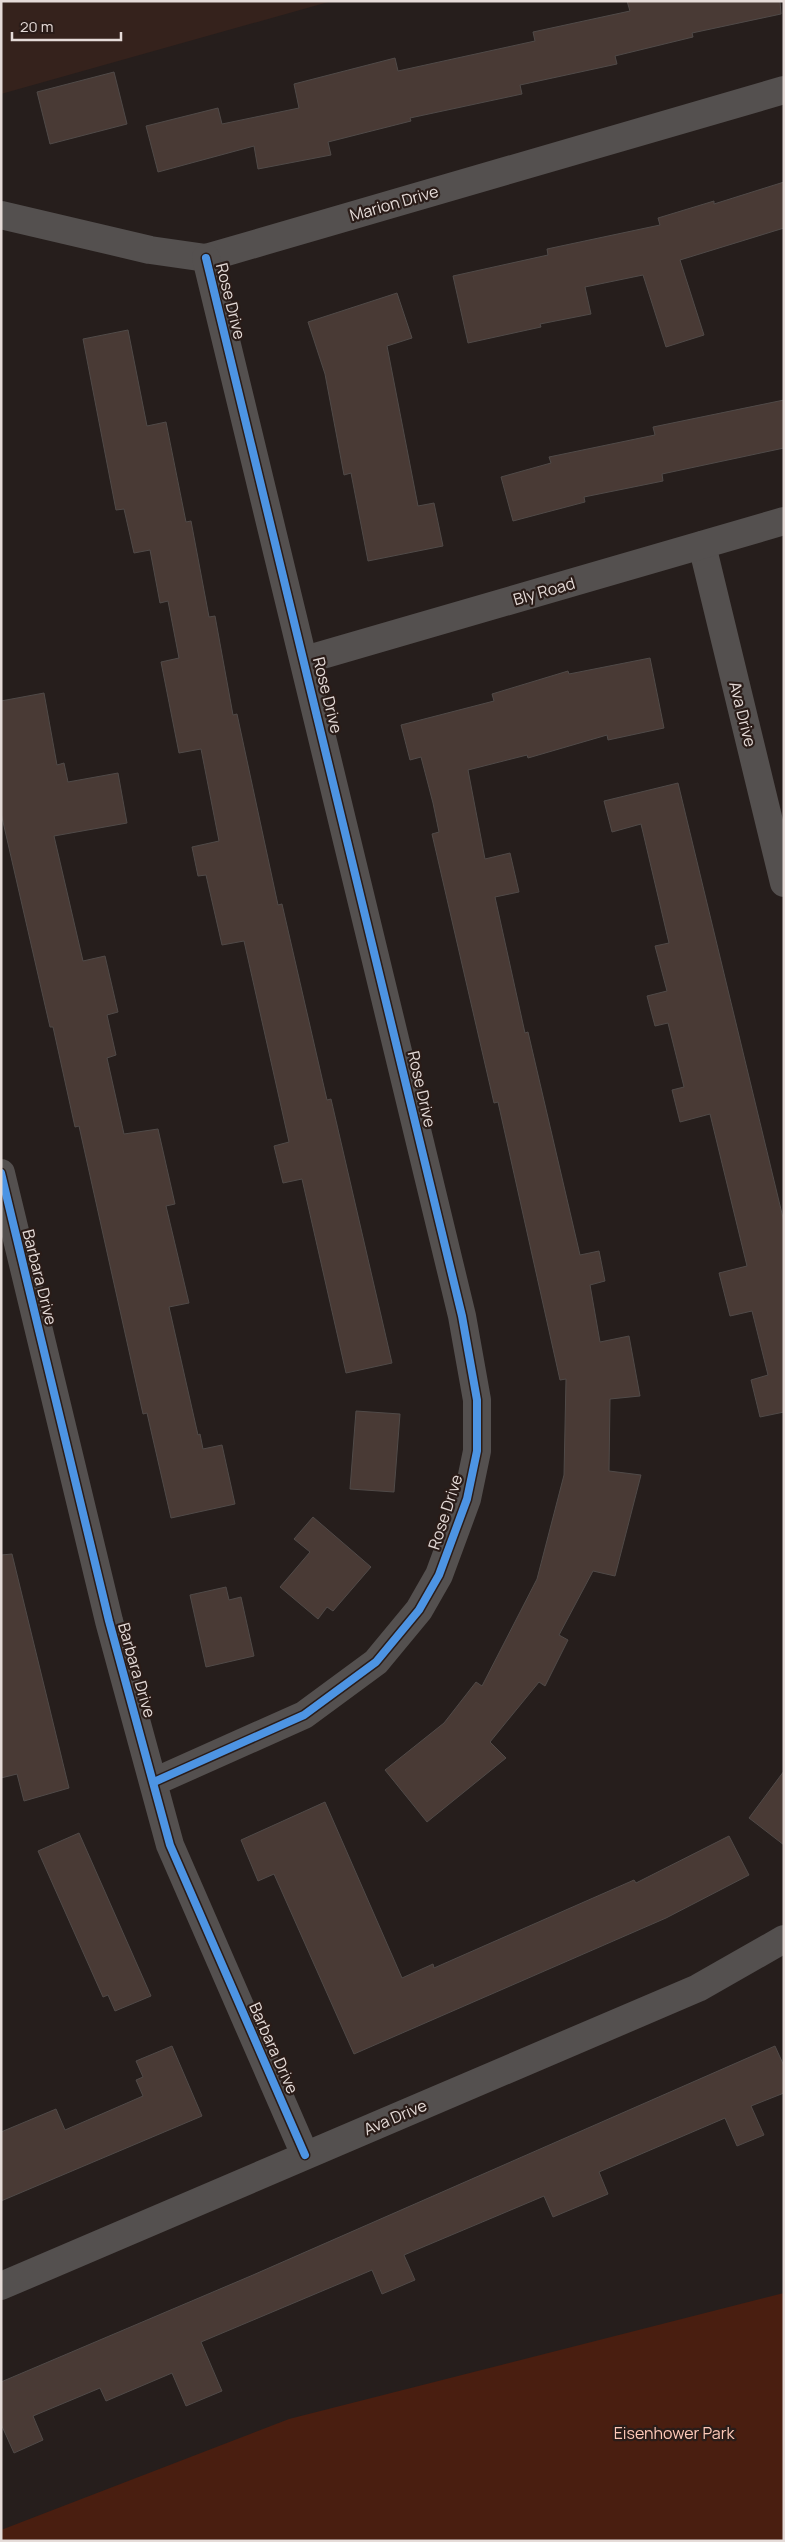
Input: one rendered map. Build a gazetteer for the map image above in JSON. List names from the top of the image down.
{
  "streets": {
    "street": [
      "Marion Drive",
      "Rose Drive",
      "Bly Road",
      "Ava Drive",
      "Barbara Drive"
    ]
  },
  "crossings": [
    ["Marion Drive", "Rose Drive"],
    ["Rose Drive", "Bly Road"],
    ["Rose Drive", "Barbara Drive"],
    ["Bly Road", "Ava Drive"],
    ["Ava Drive", "Barbara Drive"]
  ],
  "parks": ["Eisenhower Park"],
  "scale_bar": "20 m"
}
